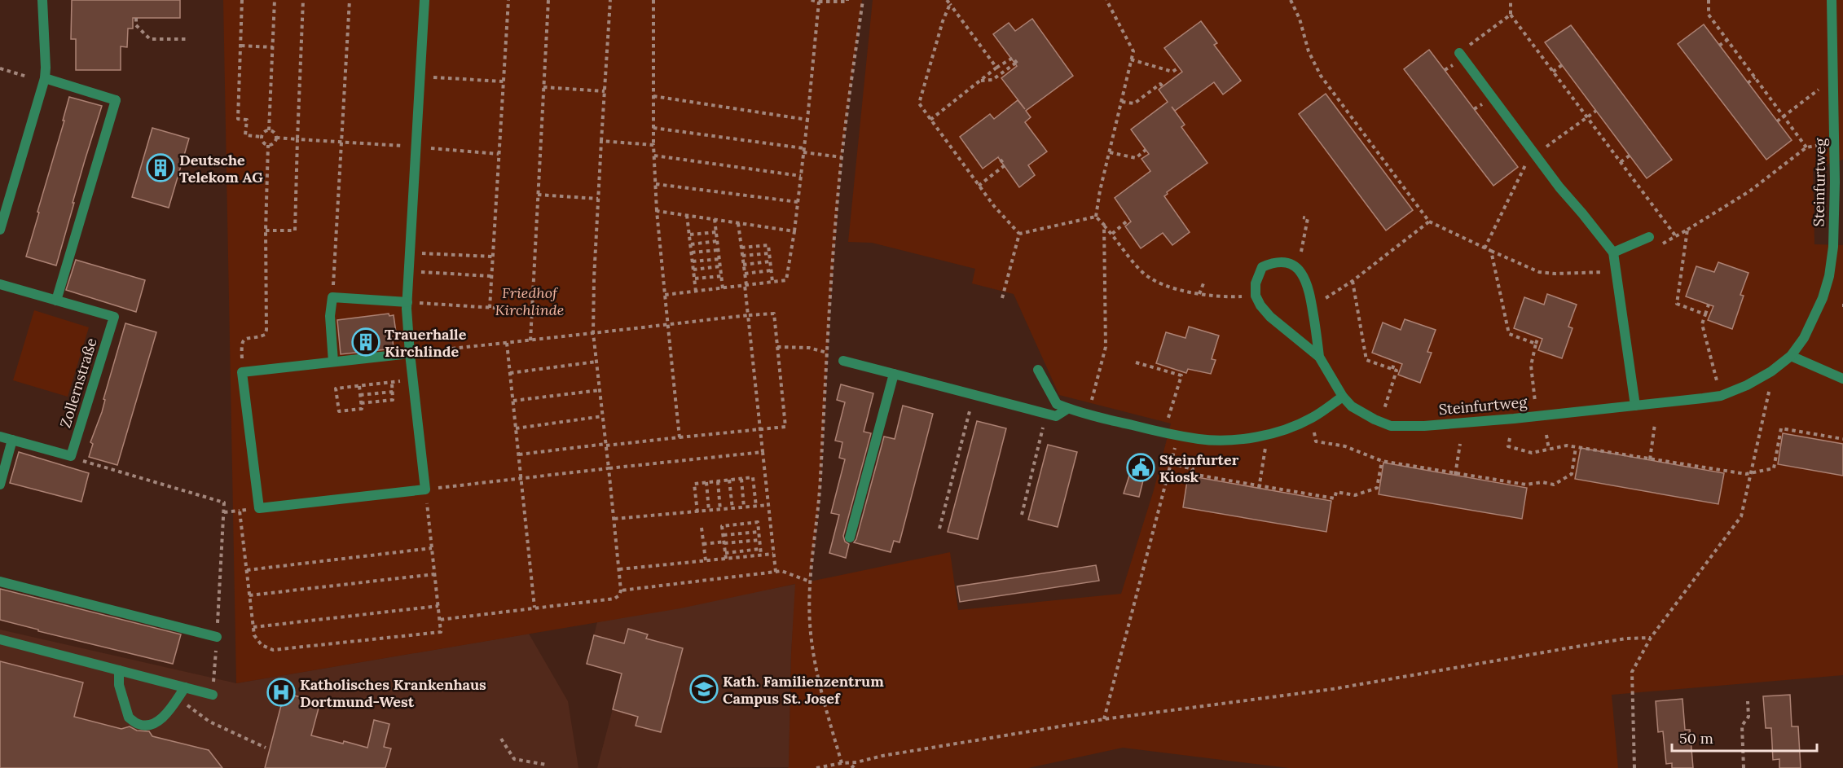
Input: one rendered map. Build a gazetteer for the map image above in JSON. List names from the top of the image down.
{
  "streets": {
    "street": ["Steinfurtweg", "Zollernstraße"]
  },
  "parks": ["Friedhof Kirchlinde"],
  "places": {
    "building": ["Deutsche Telekom AG", "Trauerhalle Kirchlinde"],
    "public building": ["Steinfurter Kiosk"],
    "school or university": ["Kath. Familienzentrum Campus St. Josef"],
    "hospital": ["Katholisches Krankenhaus Dortmund-West"]
  },
  "scale_bar": "50 m"
}
